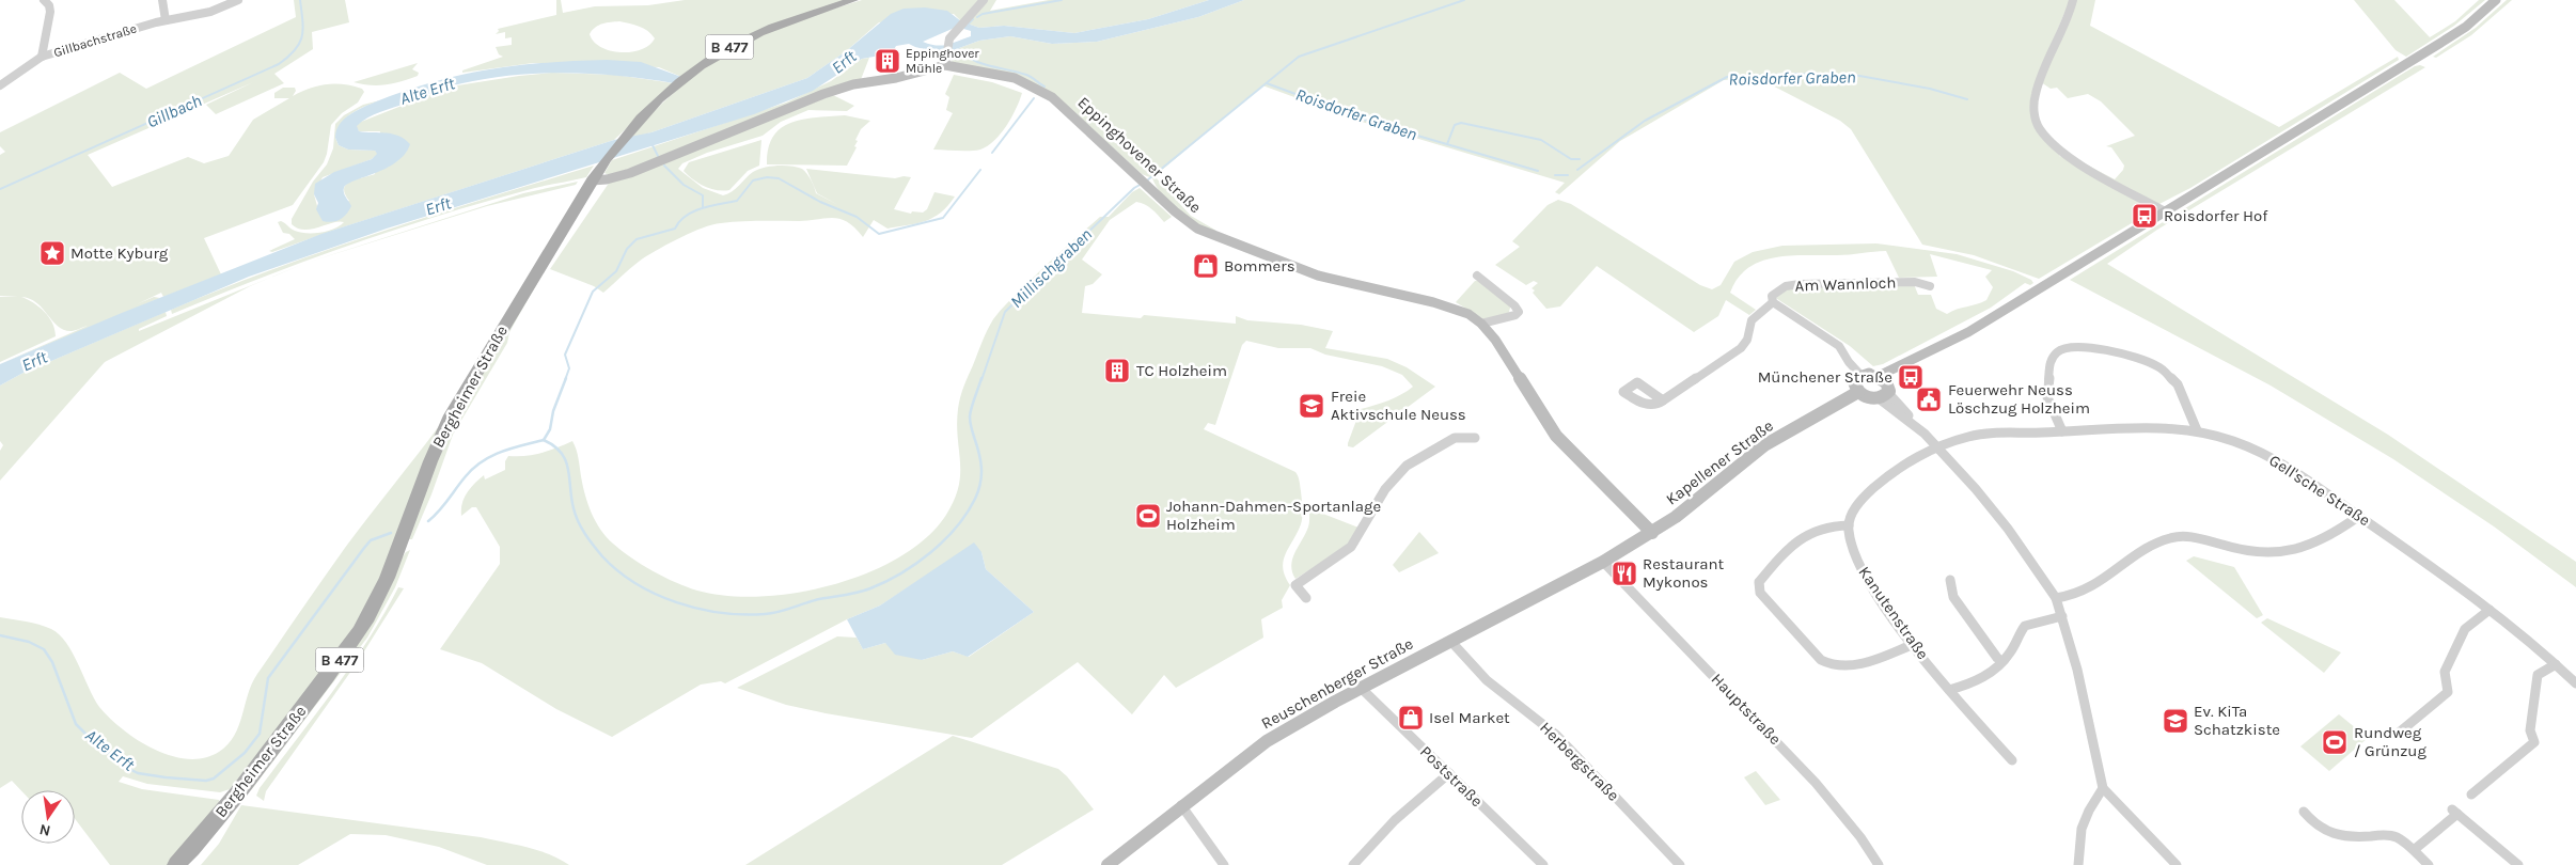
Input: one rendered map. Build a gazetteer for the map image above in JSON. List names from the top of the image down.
{
  "streets": {
    "main road": [
      "B 477",
      "Eppinghovener Straße",
      "Bergheimer Straße",
      "Kapellener Straße",
      "Reuschenberger Straße"
    ],
    "street": [
      "Gillbachstraße",
      "Am Wannloch",
      "Gell'sche Straße",
      "Kanutenstraße",
      "Hauptstraße",
      "Herbergstraße",
      "Poststraße"
    ]
  },
  "crossings": [
    ["Eppinghovener Straße", "Kapellener Straße"],
    ["Kapellener Straße", "Reuschenberger Straße"],
    ["Kapellener Straße", "Hauptstraße"],
    ["Reuschenberger Straße", "Hauptstraße"],
    ["Reuschenberger Straße", "Herbergstraße"],
    ["Reuschenberger Straße", "Poststraße"]
  ],
  "water": [
    "Erft",
    "Roisdorfer Graben",
    "Alte Erft",
    "Gillbach",
    "Millischgraben"
  ],
  "places": {
    "building": ["Eppinghover Mühle", "TC Holzheim"],
    "bus stop": ["Roisdorfer Hof", "Münchener Straße"],
    "place": ["Motte Kyburg"],
    "shop": ["Bommers", "Isel Market"],
    "public building": ["Feuerwehr Neuss Löschzug Holzheim"],
    "school or university": ["Freie Aktivschule Neuss", "Ev. KiTa Schatzkiste"],
    "sports": ["Johann-Dahmen-Sportanlage Holzheim", "Rundweg / Grünzug"],
    "restaurant": ["Restaurant Mykonos"]
  },
  "north": "bottom"
}
